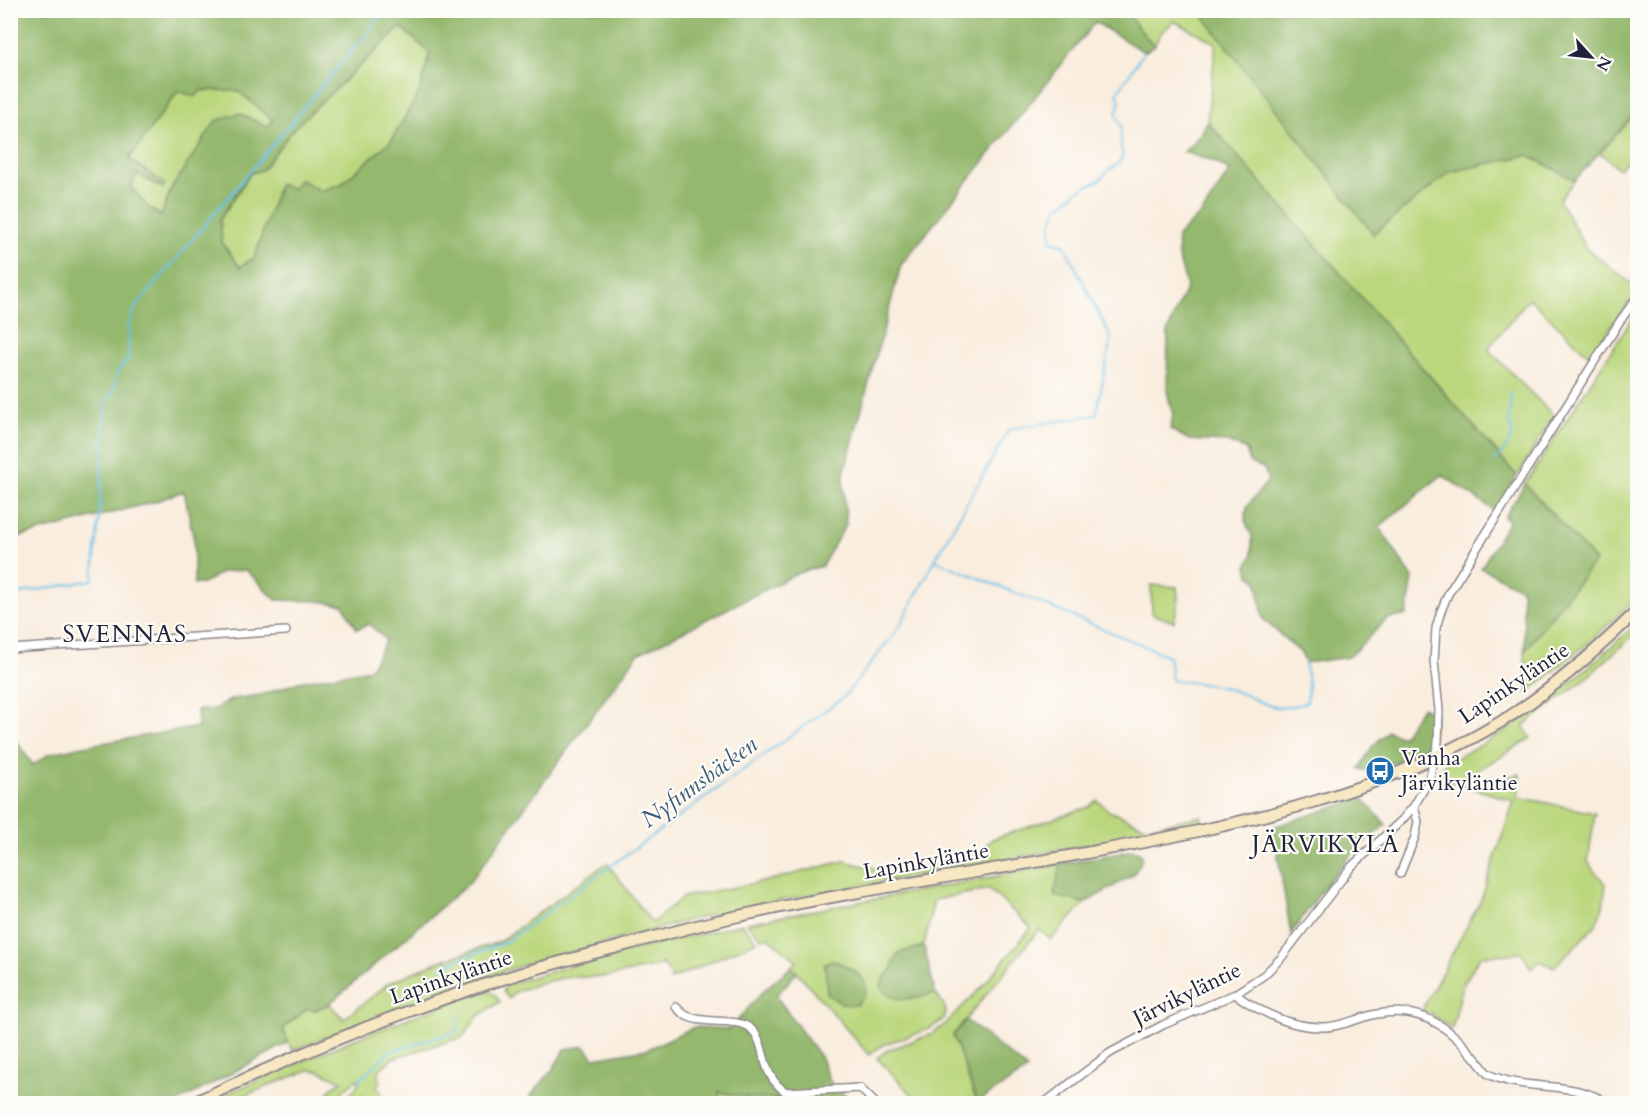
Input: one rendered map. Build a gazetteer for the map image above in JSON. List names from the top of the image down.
{
  "streets": {
    "main road": ["Lapinkyläntie"],
    "street": ["Järvikyläntie"]
  },
  "crossings": [
    ["Lapinkyläntie", "Järvikyläntie"]
  ],
  "districts": ["SVENNAS", "JÄRVIKYLÄ"],
  "water": ["Nyfinnsbäcken"],
  "places": {
    "bus stop": ["Vanha Järvikyläntie"]
  },
  "north": "bottom right"
}
